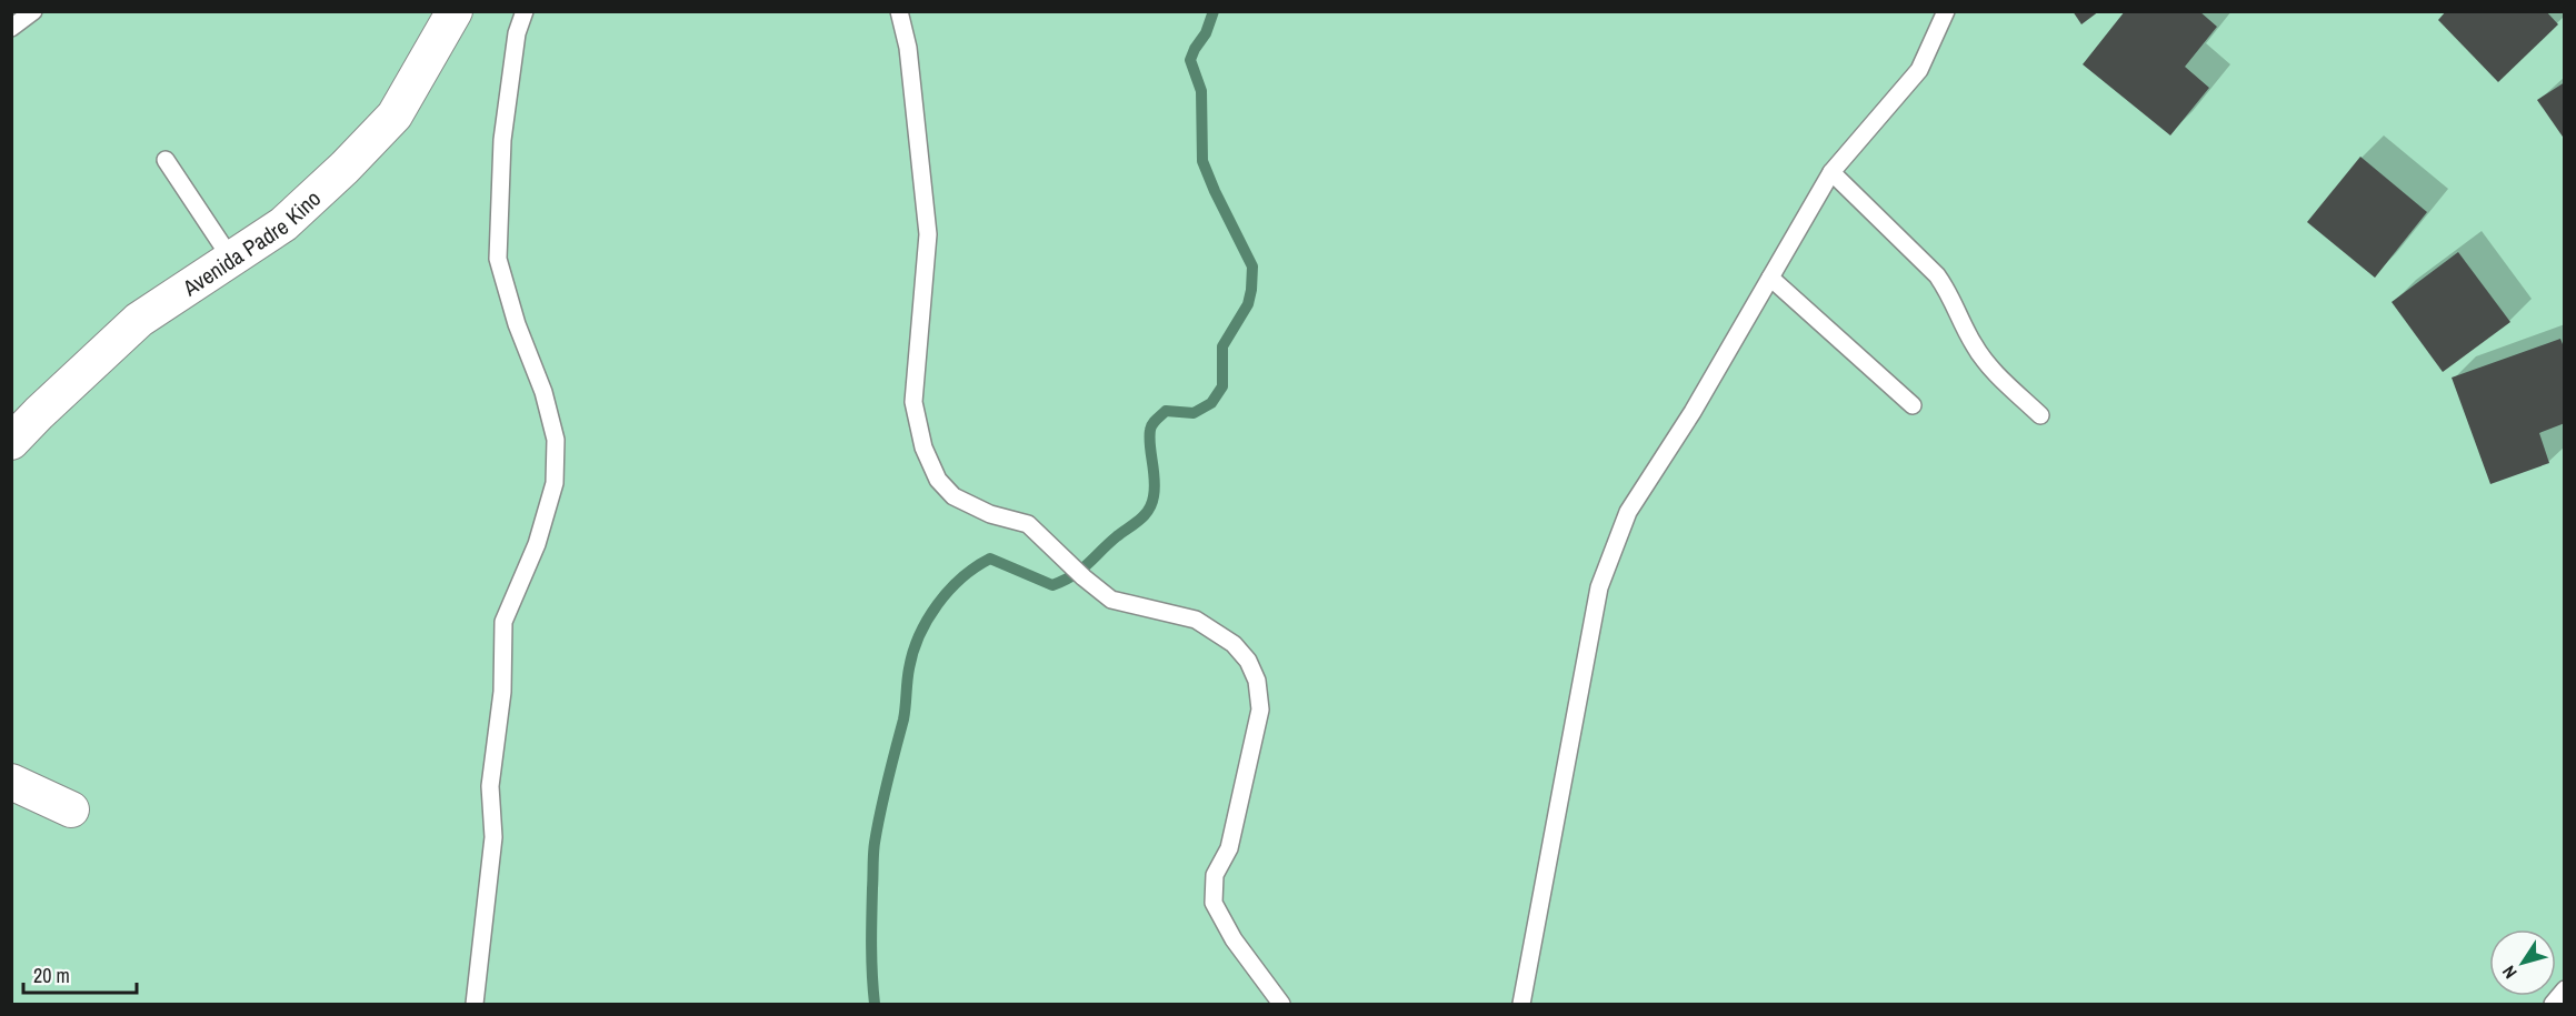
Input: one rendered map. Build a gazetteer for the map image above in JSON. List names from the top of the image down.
{
  "streets": {
    "street": ["Avenida Padre Kino"]
  },
  "scale_bar": "20 m",
  "north": "bottom left"
}
